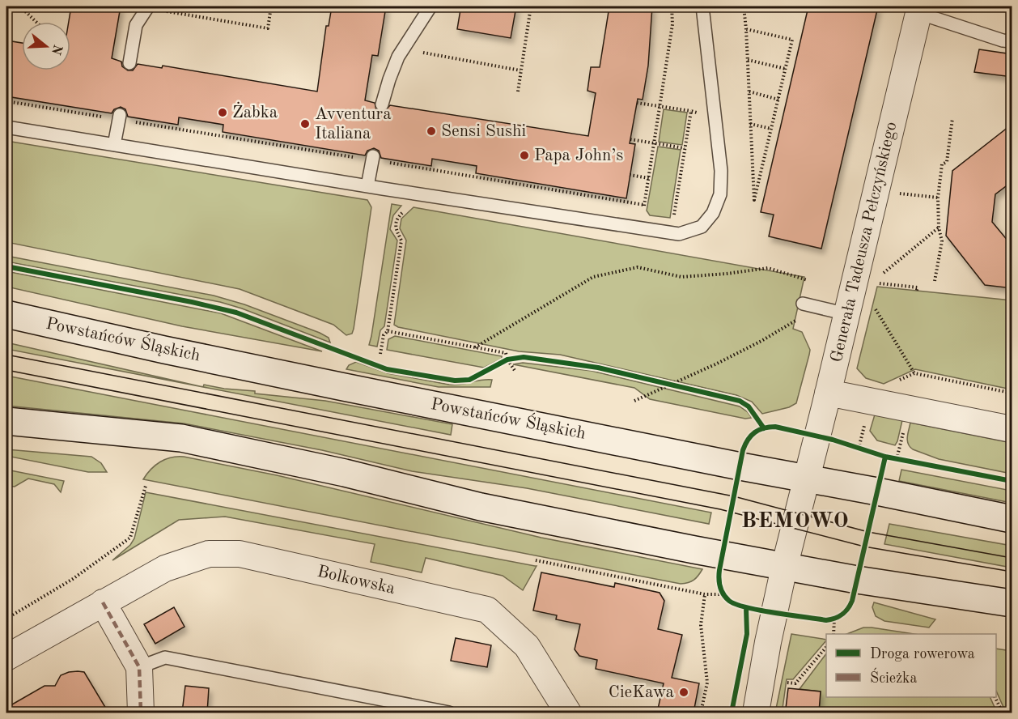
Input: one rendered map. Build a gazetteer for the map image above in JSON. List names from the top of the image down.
{
  "streets": {
    "main road": ["Powstańców Śląskich"],
    "street": ["Generała Tadeusza Pełczyńskiego", "Bolkowska"]
  },
  "crossings": [
    ["Generała Tadeusza Pełczyńskiego", "Powstańców Śląskich"]
  ],
  "districts": ["BEMOWO"],
  "places": [
    "Żabka",
    "Avventura Italiana",
    "Sensi Sushi",
    "Papa John’s",
    "CieKawa"
  ],
  "legend": ["Droga rowerowa", "Ścieżka"],
  "north": "right"
}
